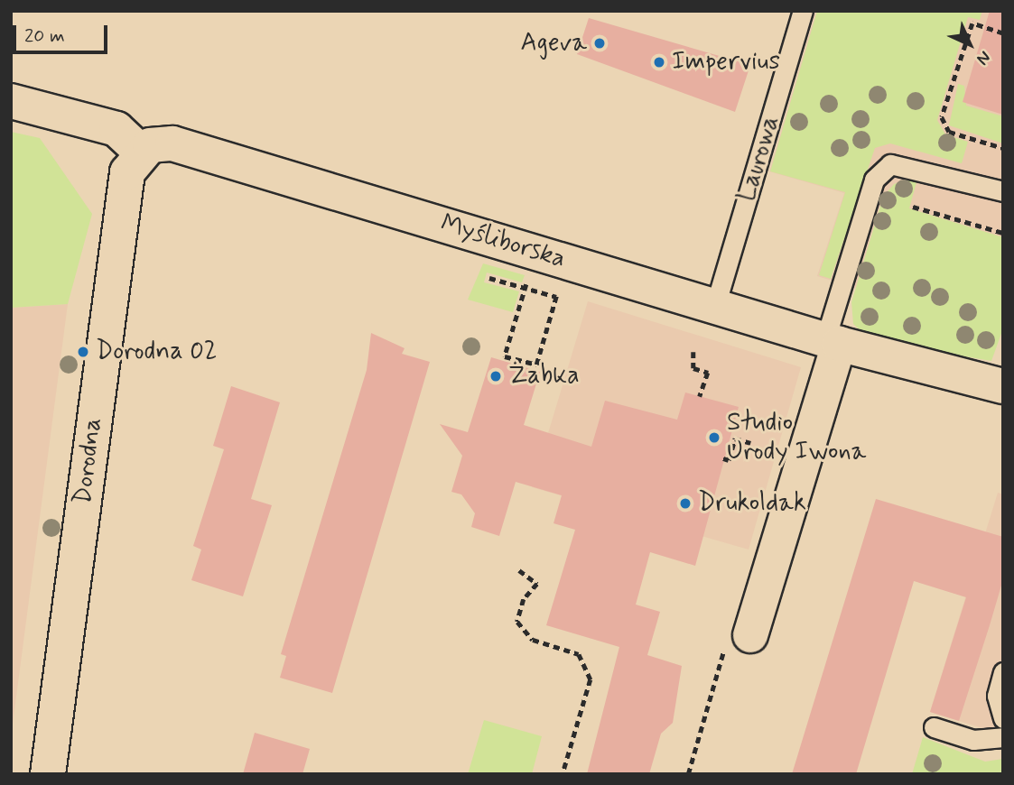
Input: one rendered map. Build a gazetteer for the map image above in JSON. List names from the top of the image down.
{
  "streets": {
    "street": ["Myśliborska", "Dorodna"],
    "lane": ["Laurowa"]
  },
  "crossings": [
    ["Laurowa", "Myśliborska"],
    ["Myśliborska", "Dorodna"]
  ],
  "places": [
    "Ageva",
    "Impervius",
    "Dorodna 02",
    "Żabka",
    "Studio Urody Iwona",
    "Drukoldak"
  ],
  "scale_bar": "20 m",
  "north": "bottom right"
}
